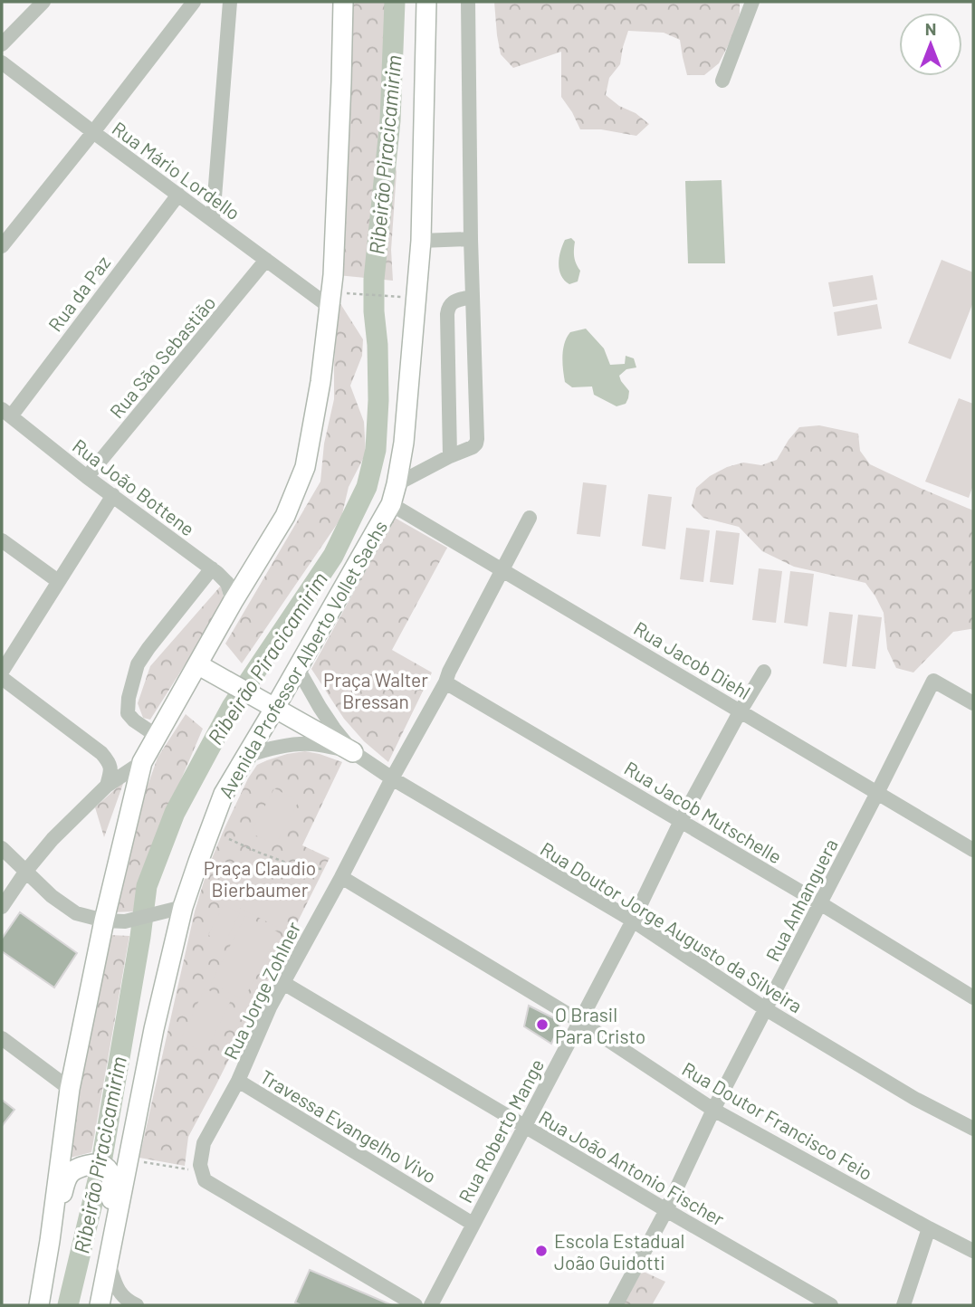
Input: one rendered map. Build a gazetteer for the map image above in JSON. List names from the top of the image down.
{
  "streets": {
    "main road": ["Avenida Professor Alberto Vollet Sachs"],
    "street": [
      "Rua Mário Lordello",
      "Rua da Paz",
      "Rua São Sebastião",
      "Rua João Bottene",
      "Rua Jacob Diehl",
      "Rua Jacob Mutschelle",
      "Rua Anhanguera",
      "Rua Doutor Jorge Augusto da Silveira",
      "Rua Jorge Zohlner",
      "Rua Doutor Francisco Feio",
      "Travessa Evangelho Vivo",
      "Rua Roberto Mange",
      "Rua João Antonio Fischer"
    ]
  },
  "crossings": [
    ["Rua Mário Lordello", "Rua da Paz"],
    ["Rua Mário Lordello", "Rua São Sebastião"],
    ["Rua da Paz", "Rua João Bottene"],
    ["Rua São Sebastião", "Rua João Bottene"],
    ["Avenida Professor Alberto Vollet Sachs", "Rua Jacob Diehl"],
    ["Avenida Professor Alberto Vollet Sachs", "Rua Doutor Jorge Augusto da Silveira"],
    ["Rua Jacob Diehl", "Rua Anhanguera"],
    ["Rua Jacob Diehl", "Rua Jorge Zohlner"],
    ["Rua Jacob Diehl", "Rua Roberto Mange"],
    ["Rua Jacob Mutschelle", "Rua Anhanguera"],
    ["Rua Jacob Mutschelle", "Rua Jorge Zohlner"],
    ["Rua Jacob Mutschelle", "Rua Roberto Mange"],
    ["Rua Anhanguera", "Rua Doutor Jorge Augusto da Silveira"],
    ["Rua Anhanguera", "Rua Doutor Francisco Feio"],
    ["Rua Anhanguera", "Rua João Antonio Fischer"],
    ["Rua Doutor Jorge Augusto da Silveira", "Rua Jorge Zohlner"],
    ["Rua Doutor Jorge Augusto da Silveira", "Rua Roberto Mange"],
    ["Rua Jorge Zohlner", "Rua Doutor Francisco Feio"],
    ["Rua Jorge Zohlner", "Travessa Evangelho Vivo"],
    ["Rua Jorge Zohlner", "Rua João Antonio Fischer"],
    ["Rua Doutor Francisco Feio", "Rua Roberto Mange"],
    ["Travessa Evangelho Vivo", "Rua Roberto Mange"],
    ["Rua Roberto Mange", "Rua João Antonio Fischer"]
  ],
  "water": ["Ribeirão Piracicamirim"],
  "parks": ["Praça Walter Bressan", "Praça Claudio Bierbaumer"],
  "places": ["O Brasil Para Cristo", "Escola Estadual João Guidotti"],
  "north": "top"
}
